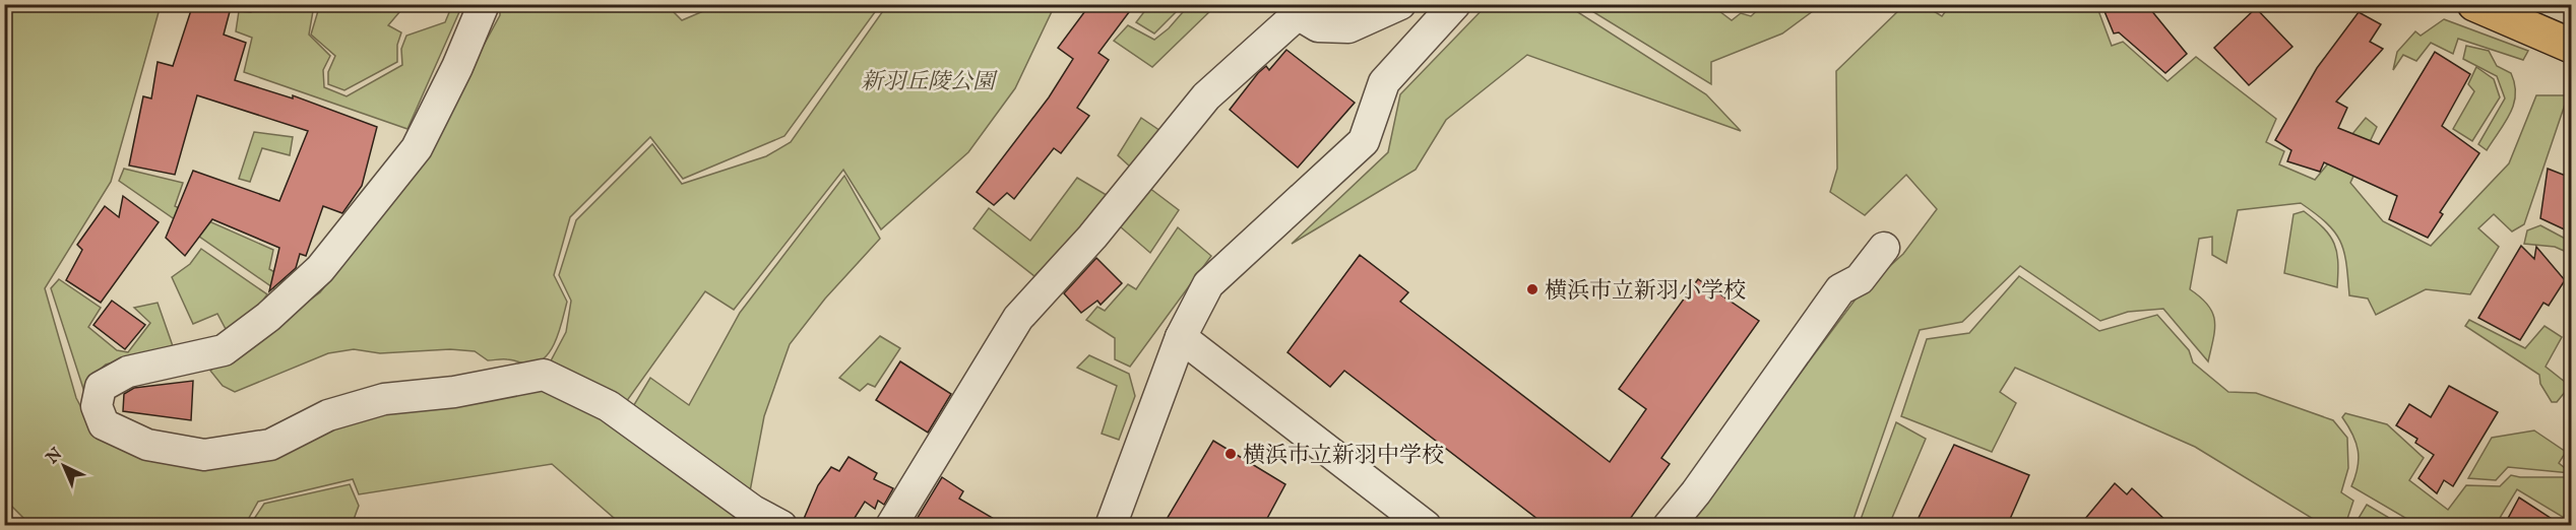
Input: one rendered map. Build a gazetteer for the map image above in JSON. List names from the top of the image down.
{
  "parks": ["新羽丘陵公園"],
  "places": ["横浜市立新羽小学校", "横浜市立新羽中学校"],
  "north": "top left"
}
